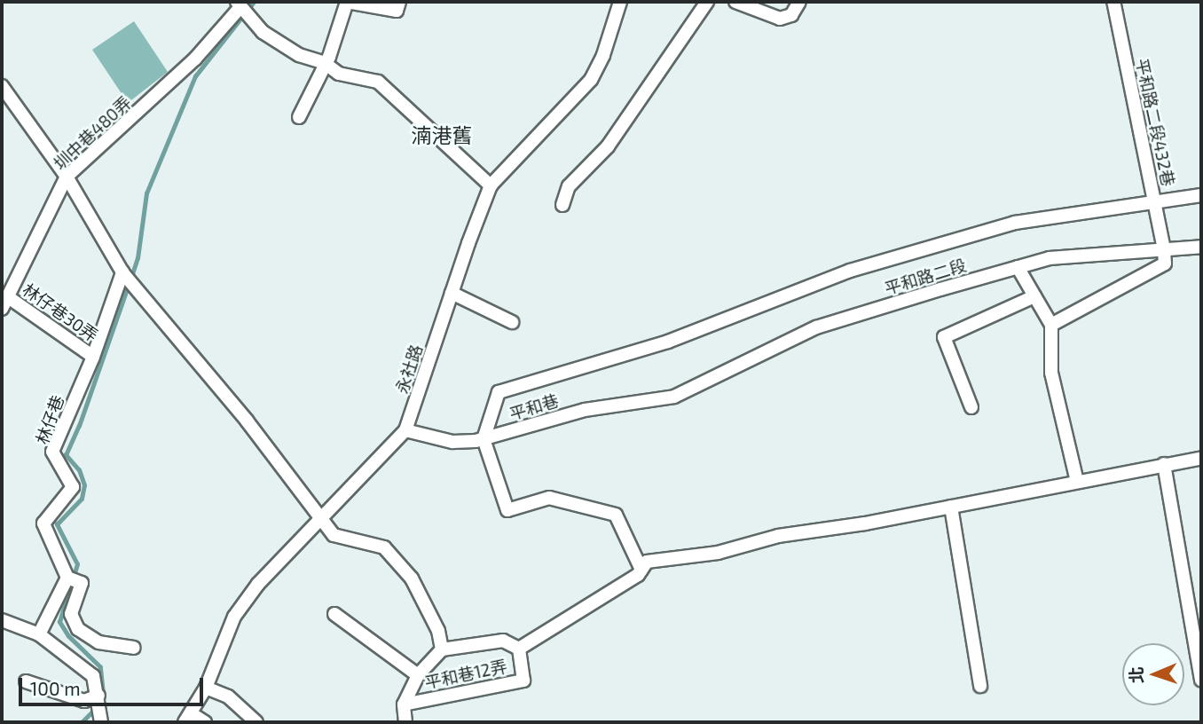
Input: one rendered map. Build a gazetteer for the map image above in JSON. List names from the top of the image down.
{
  "streets": {
    "street": [
      "平和路二段432巷",
      "圳中巷480弄",
      "平和路二段",
      "林仔巷30弄",
      "永社路",
      "平和巷",
      "林仔巷",
      "平和巷12弄"
    ]
  },
  "crossings": [
    ["平和路二段432巷", "平和路二段"],
    ["圳中巷480弄", "林仔巷30弄"],
    ["平和路二段", "平和巷"],
    ["林仔巷30弄", "林仔巷"],
    ["永社路", "平和巷"]
  ],
  "districts": ["湳港舊"],
  "scale_bar": "100 m",
  "north": "left"
}
